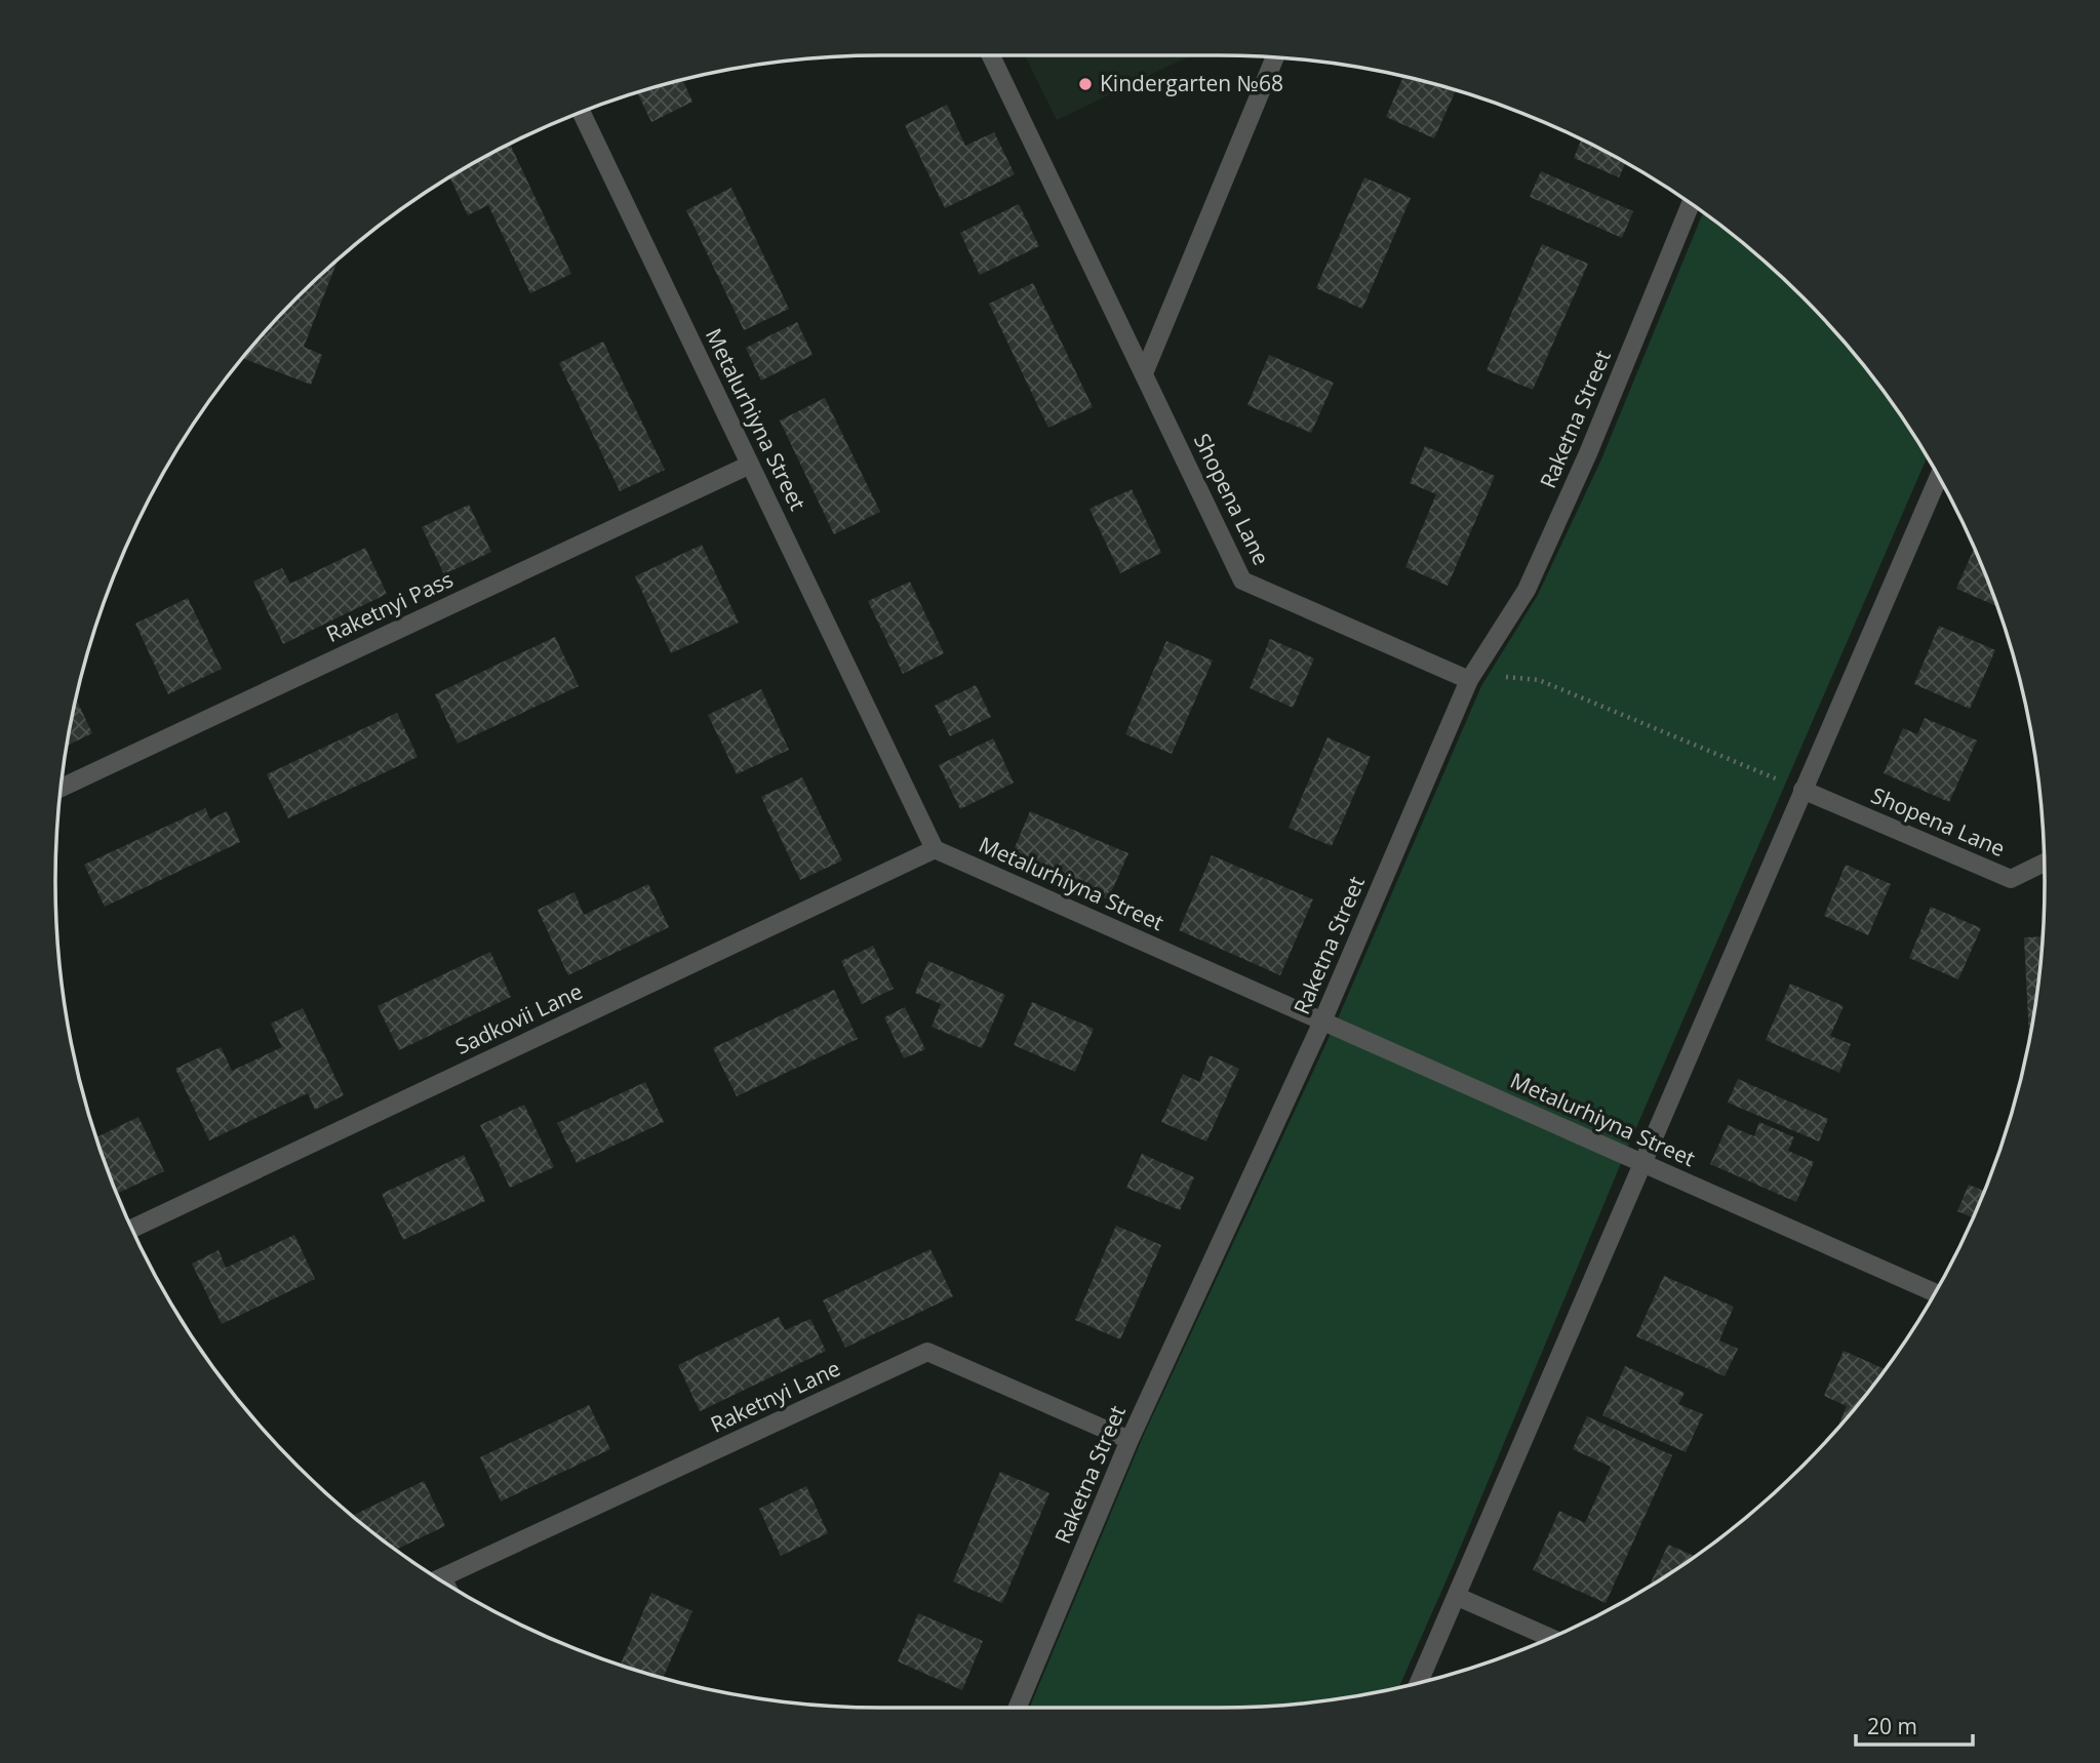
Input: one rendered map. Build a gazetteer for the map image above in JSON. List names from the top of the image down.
{
  "streets": {
    "street": [
      "Metalurhiyna Street",
      "Raketna Street",
      "Shopena Lane",
      "Raketnyi Pass",
      "Sadkovii Lane",
      "Raketnyi Lane"
    ]
  },
  "crossings": [
    ["Metalurhiyna Street", "Raketna Street"],
    ["Metalurhiyna Street", "Raketnyi Pass"],
    ["Metalurhiyna Street", "Sadkovii Lane"],
    ["Raketna Street", "Shopena Lane"],
    ["Raketna Street", "Raketnyi Lane"]
  ],
  "places": ["Kindergarten №68"],
  "scale_bar": "20 m"
}
